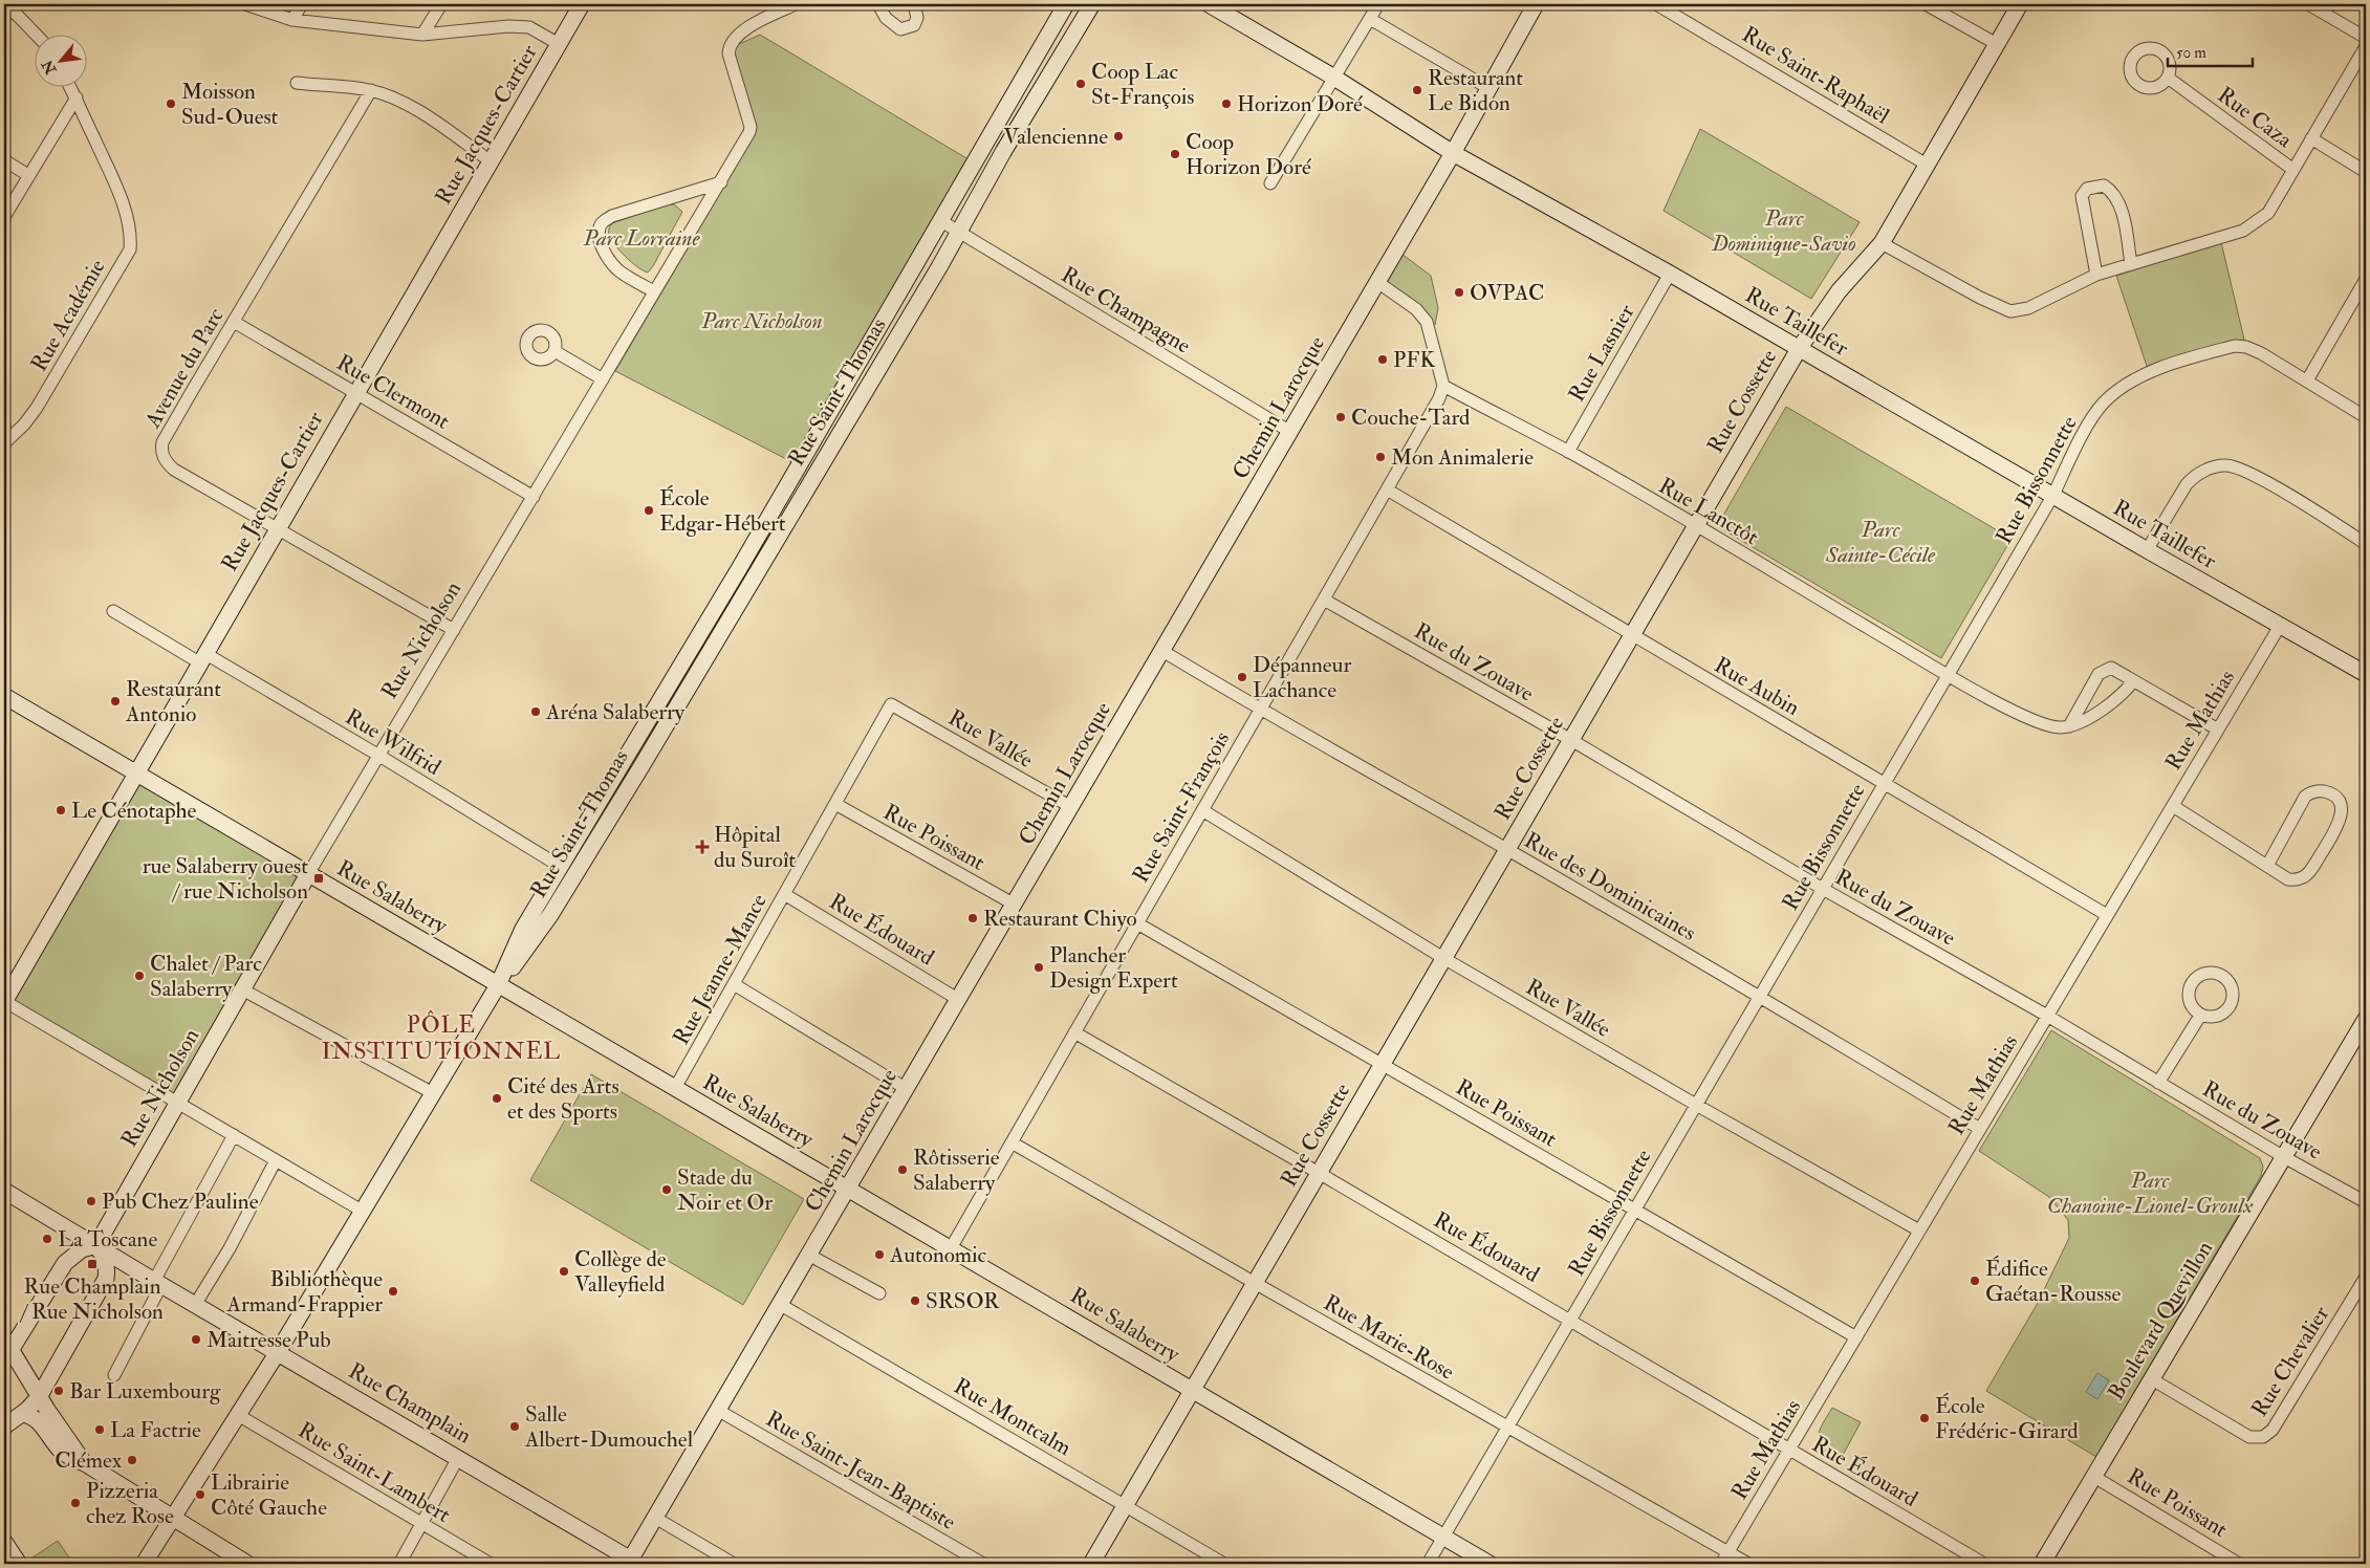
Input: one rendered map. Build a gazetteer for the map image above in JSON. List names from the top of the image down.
{
  "streets": {
    "street": [
      "Rue Saint-Raphaël",
      "Rue Caza",
      "Rue Jacques-Cartier",
      "Rue Champagne",
      "Rue Académie",
      "Rue Taillefer",
      "Rue Lasnier",
      "Avenue du Parc",
      "Rue Clermont",
      "Rue Saint-Thomas",
      "Rue Cossette",
      "Chemin Larocque",
      "Rue Bissonnette",
      "Rue Lanctôt",
      "Rue Nicholson",
      "Rue du Zouave",
      "Rue Aubin",
      "Rue Mathias",
      "Rue Vallée",
      "Rue Wilfrid",
      "Rue Saint-François",
      "Rue Poissant",
      "Rue des Dominicaines",
      "Rue Salaberry",
      "Rue Édouard",
      "Rue Jeanne-Mance",
      "Boulevard Quevillon",
      "Rue Marie-Rose",
      "Rue Chevalier",
      "Rue Champlain",
      "Rue Montcalm",
      "Rue Saint-Jean-Baptiste",
      "Rue Saint-Lambert"
    ]
  },
  "crossings": [
    ["Rue Saint-Raphaël", "Rue Cossette"],
    ["Rue Jacques-Cartier", "Avenue du Parc"],
    ["Rue Jacques-Cartier", "Rue Clermont"],
    ["Rue Jacques-Cartier", "Rue Wilfrid"],
    ["Rue Jacques-Cartier", "Rue Salaberry"],
    ["Rue Champagne", "Rue Saint-Thomas"],
    ["Rue Champagne", "Chemin Larocque"],
    ["Rue Taillefer", "Rue Lasnier"],
    ["Rue Taillefer", "Rue Cossette"],
    ["Rue Taillefer", "Chemin Larocque"],
    ["Rue Taillefer", "Rue Bissonnette"],
    ["Rue Taillefer", "Rue Mathias"],
    ["Rue Lasnier", "Rue Lanctôt"],
    ["Avenue du Parc", "Rue Clermont"],
    ["Avenue du Parc", "Rue Nicholson"],
    ["Rue Clermont", "Rue Nicholson"],
    ["Rue Saint-Thomas", "Rue Wilfrid"],
    ["Rue Saint-Thomas", "Rue Salaberry"],
    ["Rue Saint-Thomas", "Rue Champlain"],
    ["Rue Saint-Thomas", "Rue Saint-Lambert"],
    ["Rue Cossette", "Rue Lanctôt"],
    ["Rue Cossette", "Rue du Zouave"],
    ["Rue Cossette", "Rue Aubin"],
    ["Rue Cossette", "Rue Vallée"],
    ["Rue Cossette", "Rue Poissant"],
    ["Rue Cossette", "Rue des Dominicaines"],
    ["Rue Cossette", "Rue Salaberry"],
    ["Rue Cossette", "Rue Édouard"],
    ["Rue Cossette", "Rue Marie-Rose"],
    ["Rue Cossette", "Rue Montcalm"],
    ["Chemin Larocque", "Rue Vallée"],
    ["Chemin Larocque", "Rue Poissant"],
    ["Chemin Larocque", "Rue des Dominicaines"],
    ["Chemin Larocque", "Rue Salaberry"],
    ["Chemin Larocque", "Rue Édouard"],
    ["Chemin Larocque", "Rue Champlain"],
    ["Chemin Larocque", "Rue Montcalm"],
    ["Chemin Larocque", "Rue Saint-Jean-Baptiste"],
    ["Rue Bissonnette", "Rue Lanctôt"],
    ["Rue Bissonnette", "Rue du Zouave"],
    ["Rue Bissonnette", "Rue Aubin"],
    ["Rue Bissonnette", "Rue Vallée"],
    ["Rue Bissonnette", "Rue Poissant"],
    ["Rue Bissonnette", "Rue des Dominicaines"],
    ["Rue Bissonnette", "Rue Salaberry"],
    ["Rue Bissonnette", "Rue Édouard"],
    ["Rue Bissonnette", "Rue Marie-Rose"],
    ["Rue Lanctôt", "Rue Saint-François"],
    ["Rue Nicholson", "Rue Wilfrid"],
    ["Rue Nicholson", "Rue Salaberry"],
    ["Rue Nicholson", "Rue Champlain"],
    ["Rue du Zouave", "Rue Mathias"],
    ["Rue du Zouave", "Rue Saint-François"],
    ["Rue du Zouave", "Boulevard Quevillon"],
    ["Rue Aubin", "Rue Mathias"],
    ["Rue Aubin", "Rue Saint-François"],
    ["Rue Mathias", "Rue Vallée"],
    ["Rue Mathias", "Rue Poissant"],
    ["Rue Mathias", "Rue des Dominicaines"],
    ["Rue Mathias", "Rue Édouard"],
    ["Rue Mathias", "Rue Marie-Rose"],
    ["Rue Vallée", "Rue Saint-François"],
    ["Rue Vallée", "Rue Jeanne-Mance"],
    ["Rue Saint-François", "Rue Poissant"],
    ["Rue Saint-François", "Rue des Dominicaines"],
    ["Rue Saint-François", "Rue Salaberry"],
    ["Rue Saint-François", "Rue Édouard"],
    ["Rue Saint-François", "Rue Marie-Rose"],
    ["Rue Poissant", "Rue Jeanne-Mance"],
    ["Rue Poissant", "Boulevard Quevillon"],
    ["Rue Salaberry", "Rue Jeanne-Mance"],
    ["Rue Édouard", "Rue Jeanne-Mance"],
    ["Boulevard Quevillon", "Rue Chevalier"]
  ],
  "districts": ["PÔLE INSTITUTIONNEL"],
  "parks": [
    "Parc Dominique-Savio",
    "Parc Lorraine",
    "Parc Nicholson",
    "Parc Sainte-Cécile",
    "Parc Chanoine-Lionel-Groulx"
  ],
  "places": {
    "other": [
      "Coop Lac St-François",
      "Restaurant Le Bidon",
      "Moisson Sud-Ouest",
      "Horizon Doré",
      "Valencienne",
      "Coop Horizon Doré",
      "OVPAC",
      "PFK",
      "Couche-Tard",
      "Mon Animalerie",
      "École Edgar-Hébert",
      "Dépanneur Lachance",
      "Restaurant Antonio",
      "Aréna Salaberry",
      "Le Cénotaphe",
      "Restaurant Chiyo",
      "Plancher Design Expert",
      "Chalet / Parc Salaberry",
      "Cité des Arts et des Sports",
      "Rôtisserie Salaberry",
      "Stade du Noir et Or",
      "Pub Chez Pauline",
      "La Toscane",
      "Autonomic",
      "Collège de Valleyfield",
      "Édifice Gaétan-Rousse",
      "Bibliothèque Armand-Frappier",
      "SRSOR",
      "Maitresse Pub",
      "Bar Luxembourg",
      "École Frédéric-Girard",
      "Salle Albert-Dumouchel",
      "La Factrie",
      "Clémex",
      "Librairie Côté Gauche",
      "Pizzeria chez Rose"
    ],
    "health": ["Hôpital du Suroît"],
    "transit": ["rue Salaberry ouest / rue Nicholson", "Rue Champlain / Rue Nicholson"]
  },
  "scale_bar": "50 m",
  "north": "bottom left"
}
